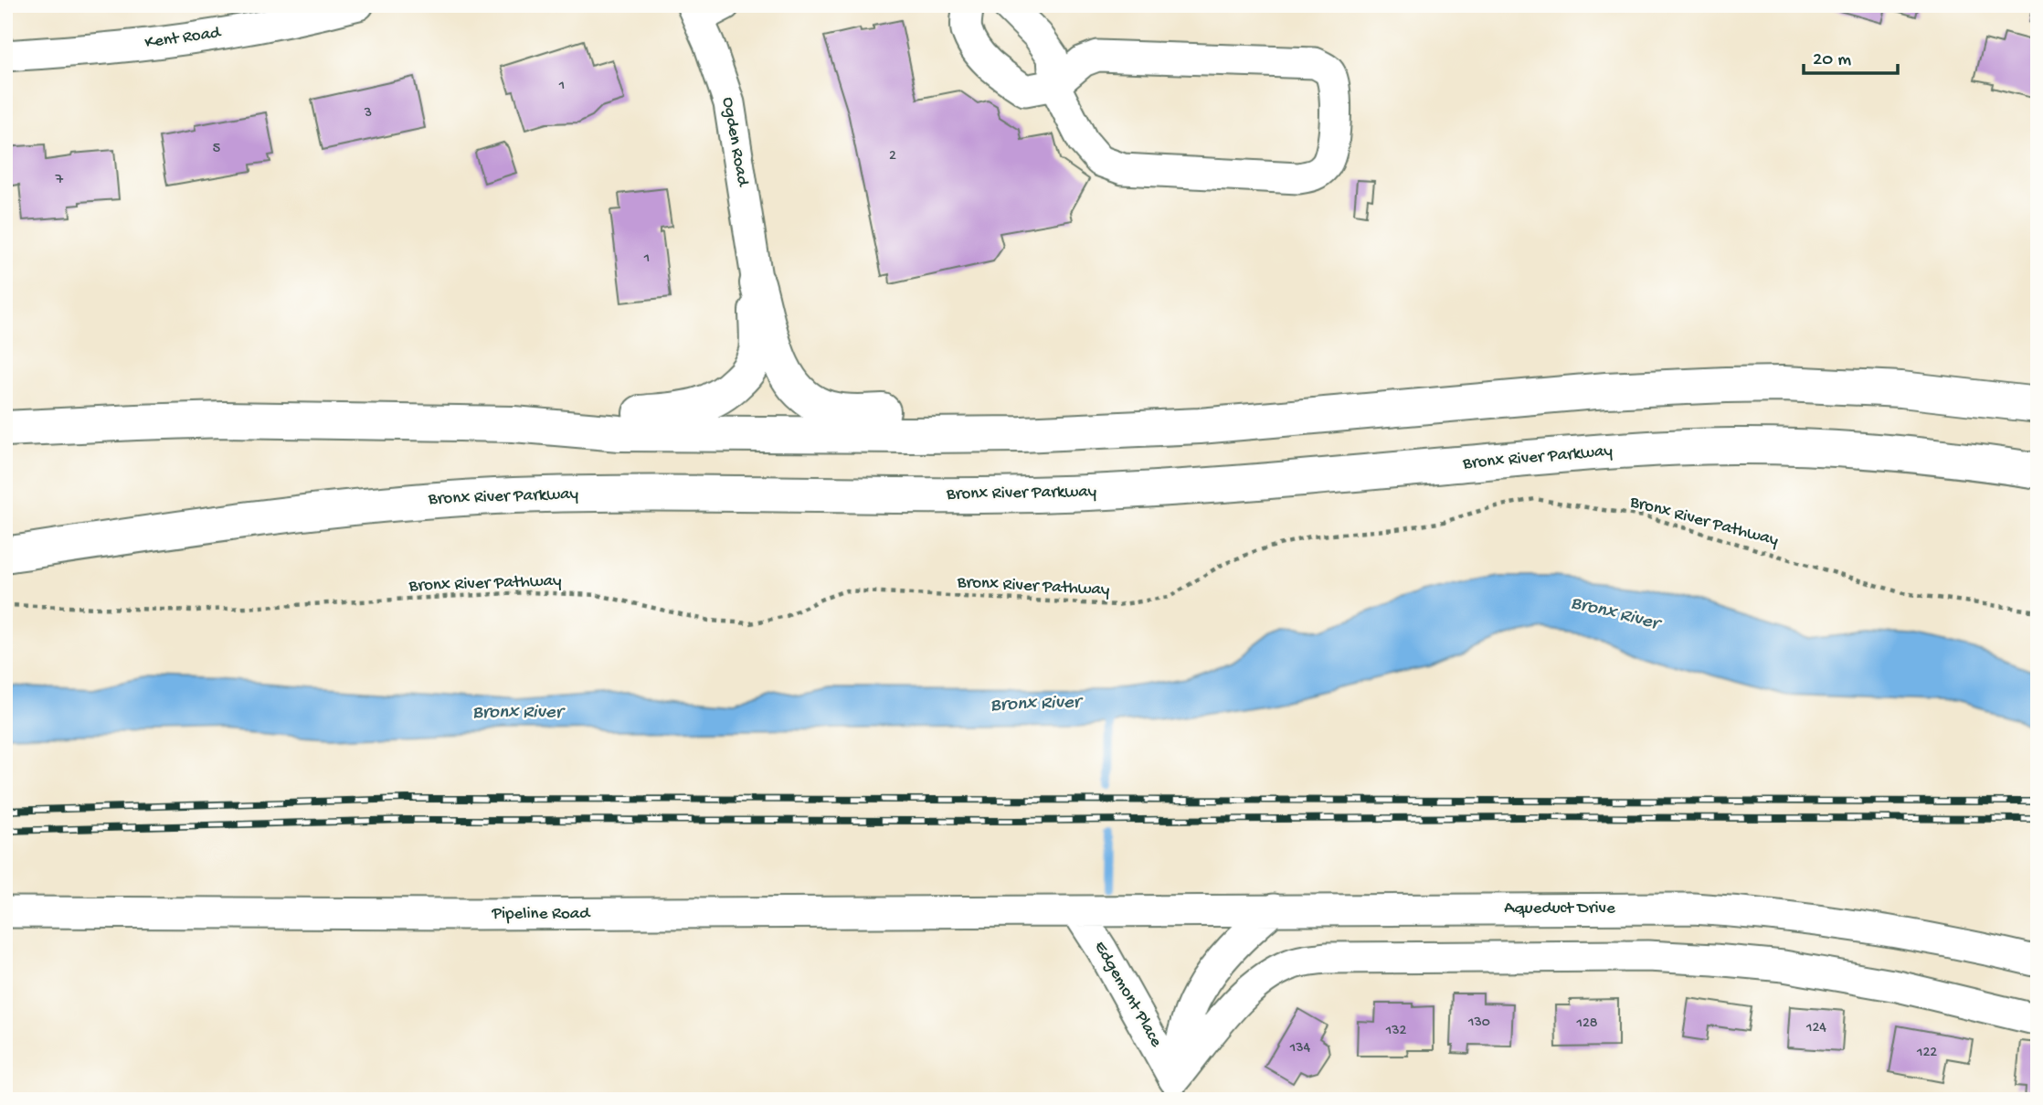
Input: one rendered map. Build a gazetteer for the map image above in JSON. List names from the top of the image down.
{
  "streets": {
    "highway": ["Bronx River Parkway"],
    "street": [
      "Kent Road",
      "Ogden Road",
      "Aqueduct Drive",
      "Pipeline Road",
      "Edgemont Place"
    ],
    "path": ["Bronx River Pathway"]
  },
  "crossings": [
    ["Aqueduct Drive", "Pipeline Road"],
    ["Aqueduct Drive", "Edgemont Place"],
    ["Pipeline Road", "Edgemont Place"]
  ],
  "water": ["Bronx River"],
  "house_numbers": [
    "1",
    "3",
    "5",
    "2",
    "7",
    "1",
    "130",
    "128",
    "124",
    "132",
    "134",
    "122"
  ],
  "scale_bar": "20 m"
}
